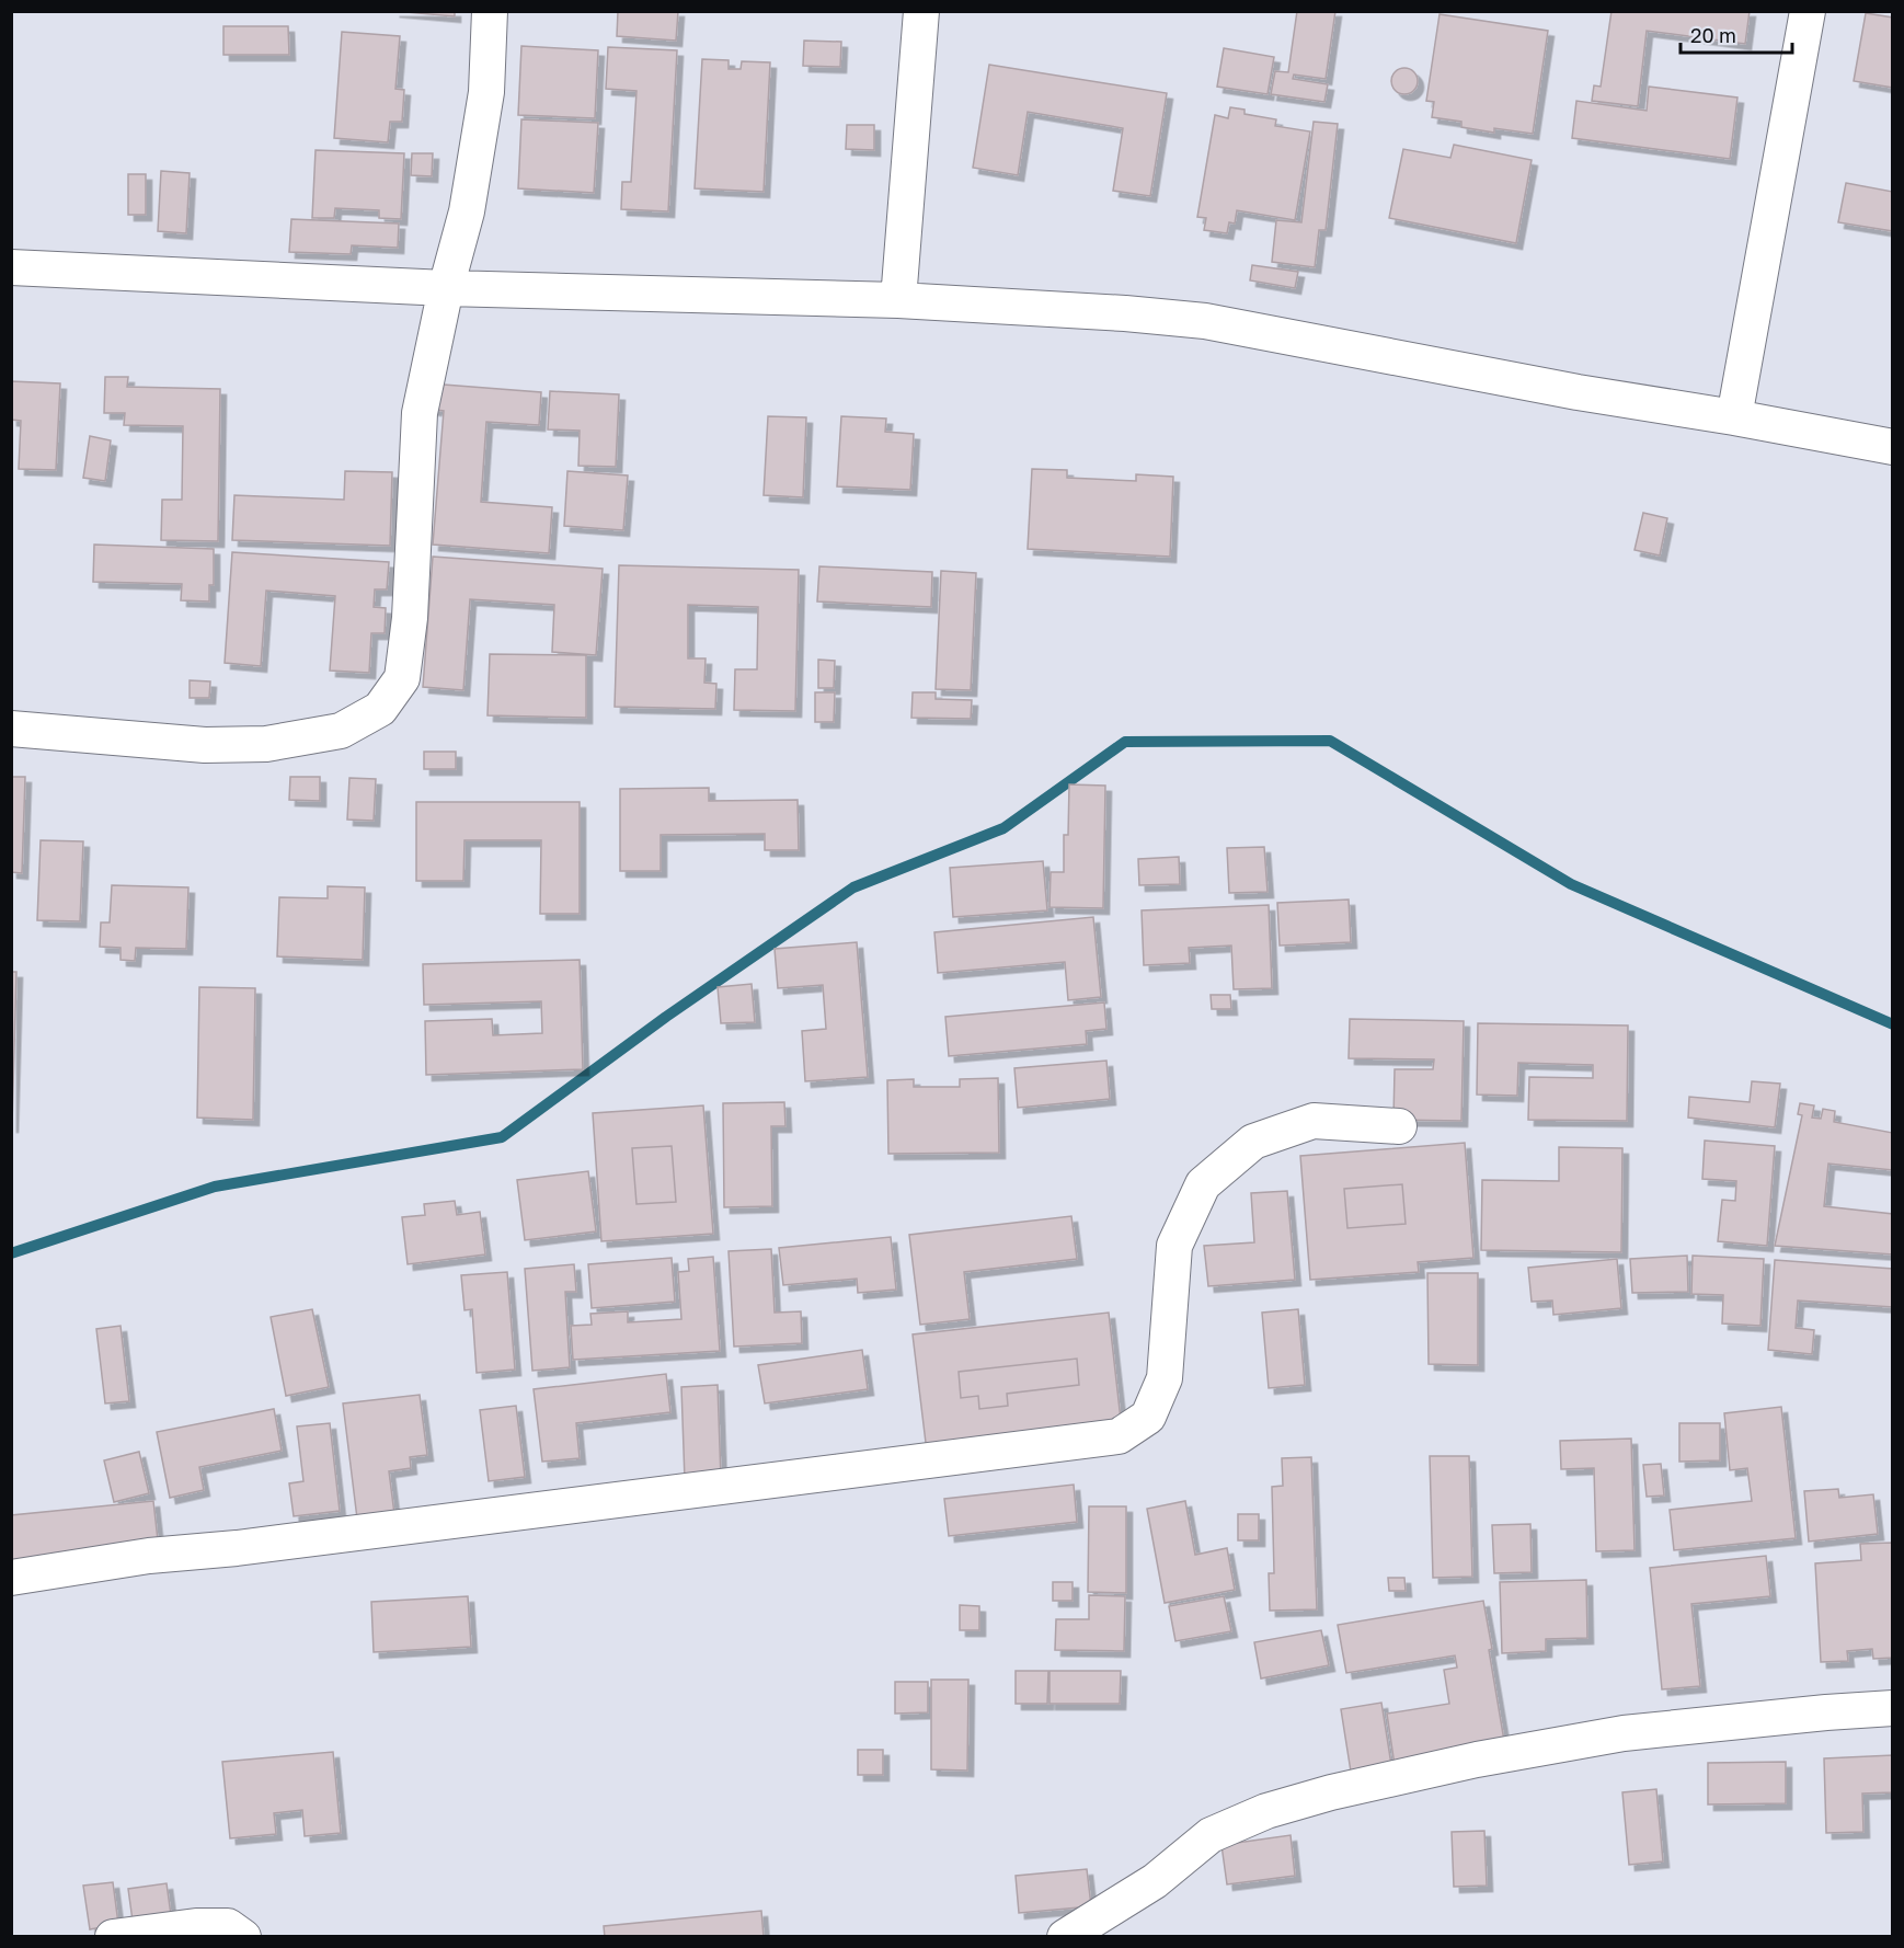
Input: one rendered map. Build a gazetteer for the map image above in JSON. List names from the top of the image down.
{
  "scale_bar": "20 m"
}
